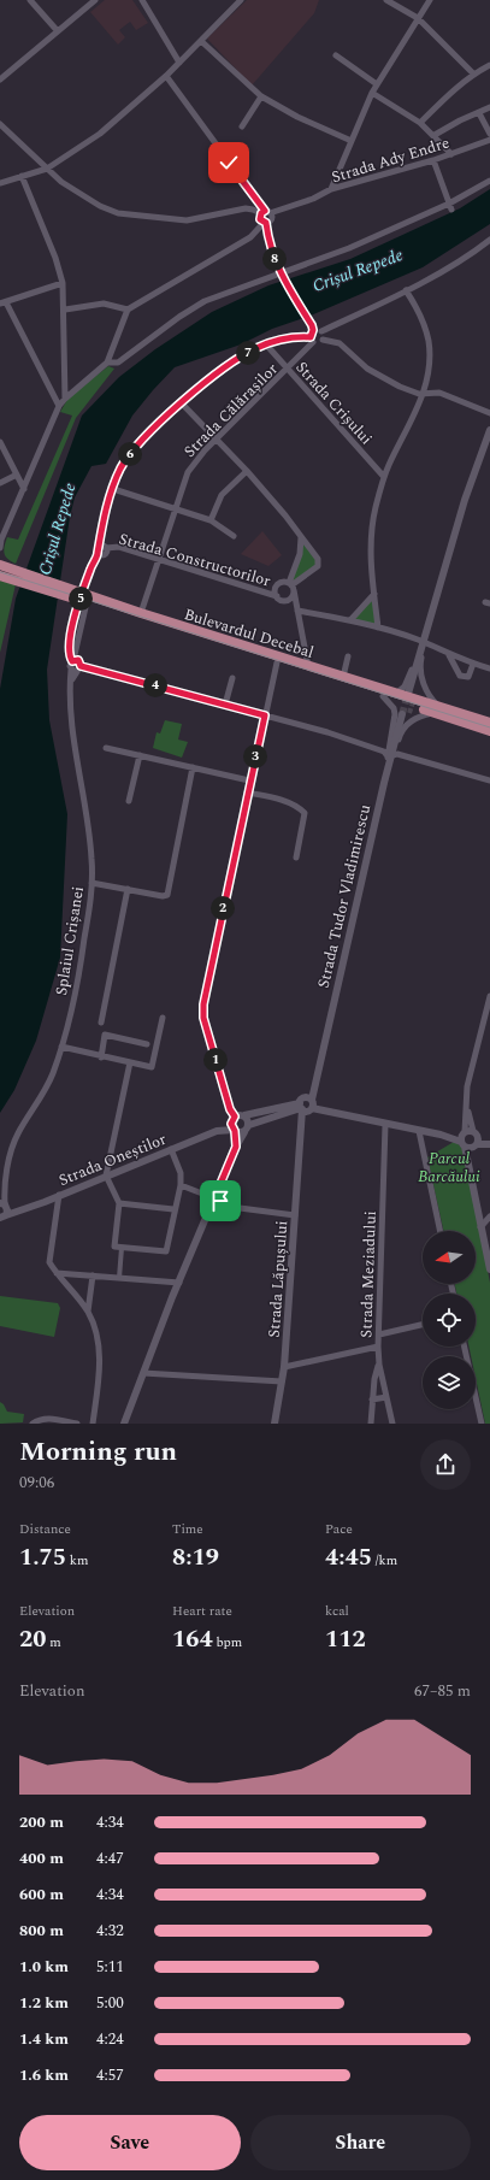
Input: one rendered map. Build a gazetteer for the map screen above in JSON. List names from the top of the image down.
{
  "streets": {
    "main road": ["Bulevardul Decebal"],
    "street": [
      "Strada Ady Endre",
      "Strada Crișului",
      "Strada Călărașilor",
      "Strada Constructorilor",
      "Strada Tudor Vladimirescu",
      "Splaiul Crișanei",
      "Strada Oneștilor",
      "Strada Meziadului",
      "Strada Lăpușului"
    ]
  },
  "crossings": [
    ["Strada Crișului", "Strada Călărașilor"],
    ["Strada Călărașilor", "Strada Constructorilor"],
    ["Strada Călărașilor", "Bulevardul Decebal"],
    ["Strada Tudor Vladimirescu", "Strada Lăpușului"],
    ["Splaiul Crișanei", "Strada Oneștilor"]
  ],
  "water": ["Crișul Repede"],
  "parks": ["Parcul Barcăului"],
  "north": "left",
  "page": {
    "pins": [
      "8",
      "7",
      "6",
      "5",
      "4",
      "3",
      "2",
      "1"
    ],
    "heading": ["Morning run", "09:06"],
    "stats": [
      ["Distance", "1.75 km"],
      ["Time", "8:19"],
      ["Pace", "4:45 /km"],
      ["Elevation", "20 m"],
      ["Heart rate", "164 bpm"],
      ["kcal", "112"]
    ],
    "chart": ["Elevation", "67–85 m"],
    "list": [
      {
        "name": "200 m",
        "note": "4:34"
      },
      {
        "name": "400 m",
        "note": "4:47"
      },
      {
        "name": "600 m",
        "note": "4:34"
      },
      {
        "name": "800 m",
        "note": "4:32"
      },
      {
        "name": "1.0 km",
        "note": "5:11"
      },
      {
        "name": "1.2 km",
        "note": "5:00"
      },
      {
        "name": "1.4 km",
        "note": "4:24"
      },
      {
        "name": "1.6 km",
        "note": "4:57"
      }
    ],
    "buttons": ["Save", "Share"]
  }
}
